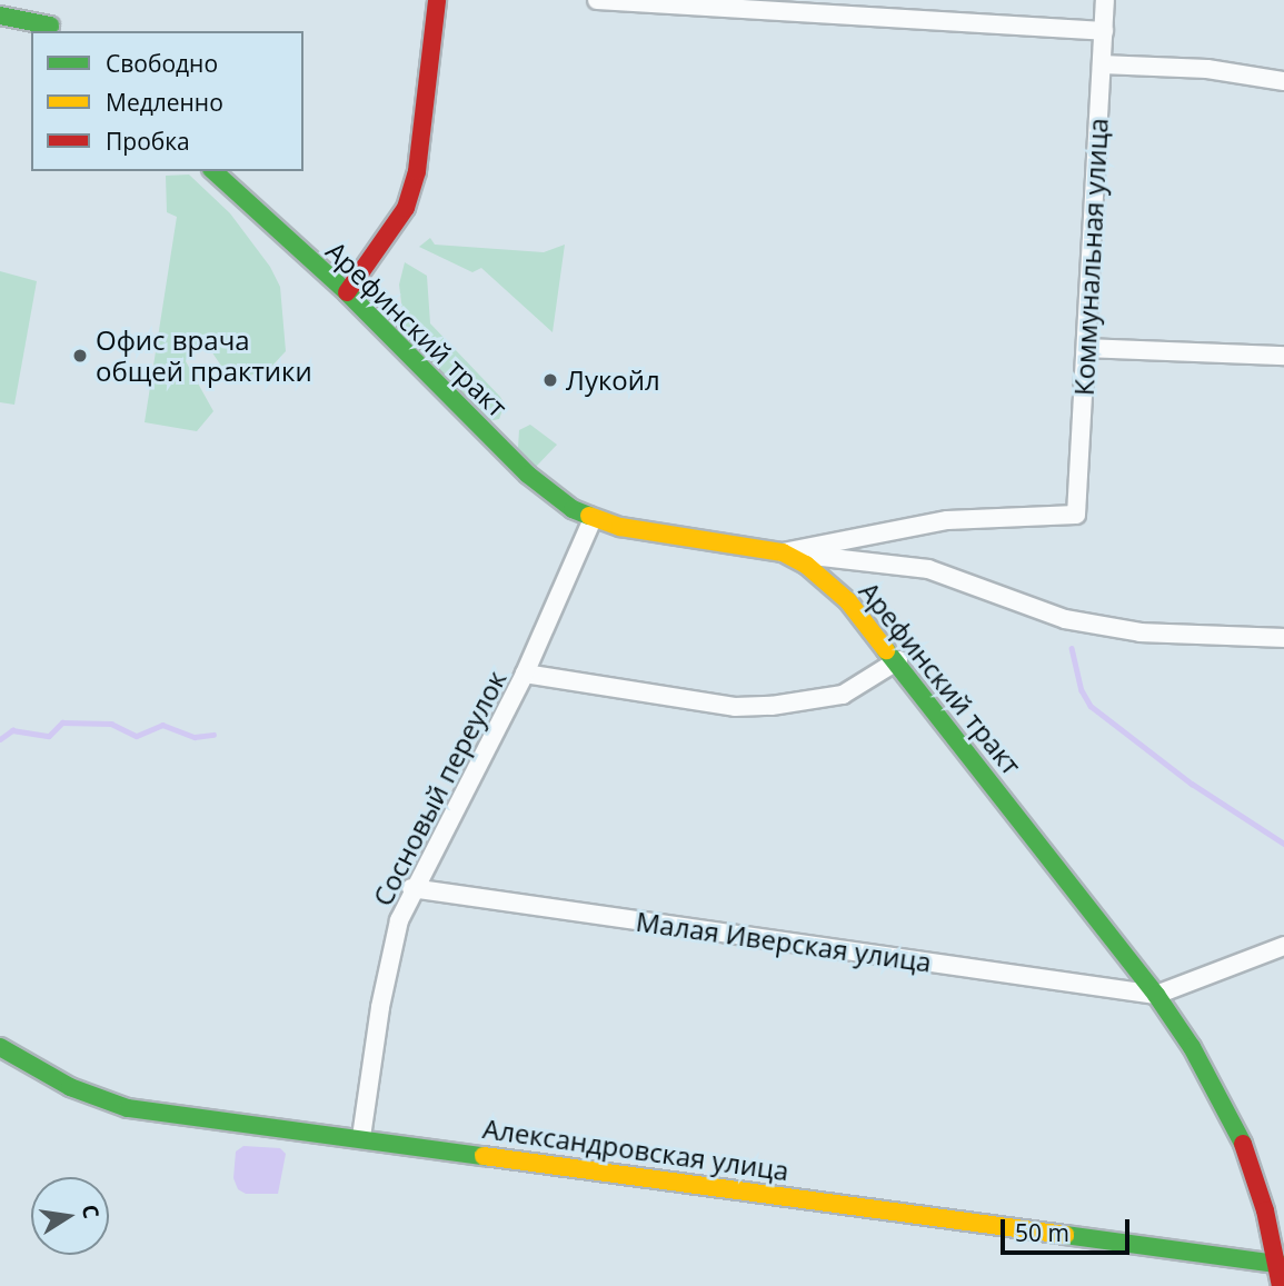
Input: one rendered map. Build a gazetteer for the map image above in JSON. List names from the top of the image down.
{
  "streets": {
    "street": [
      "Коммунальная улица",
      "Арефинский тракт",
      "Сосновый переулок",
      "Малая Иверская улица",
      "Александровская улица"
    ]
  },
  "crossings": [
    ["Коммунальная улица", "Арефинский тракт"],
    ["Арефинский тракт", "Сосновый переулок"],
    ["Арефинский тракт", "Малая Иверская улица"],
    ["Арефинский тракт", "Александровская улица"],
    ["Сосновый переулок", "Малая Иверская улица"],
    ["Сосновый переулок", "Александровская улица"]
  ],
  "places": ["Офис врача общей практики", "Лукойл"],
  "legend": ["Свободно", "Медленно", "Пробка"],
  "scale_bar": "50 m",
  "north": "right"
}
